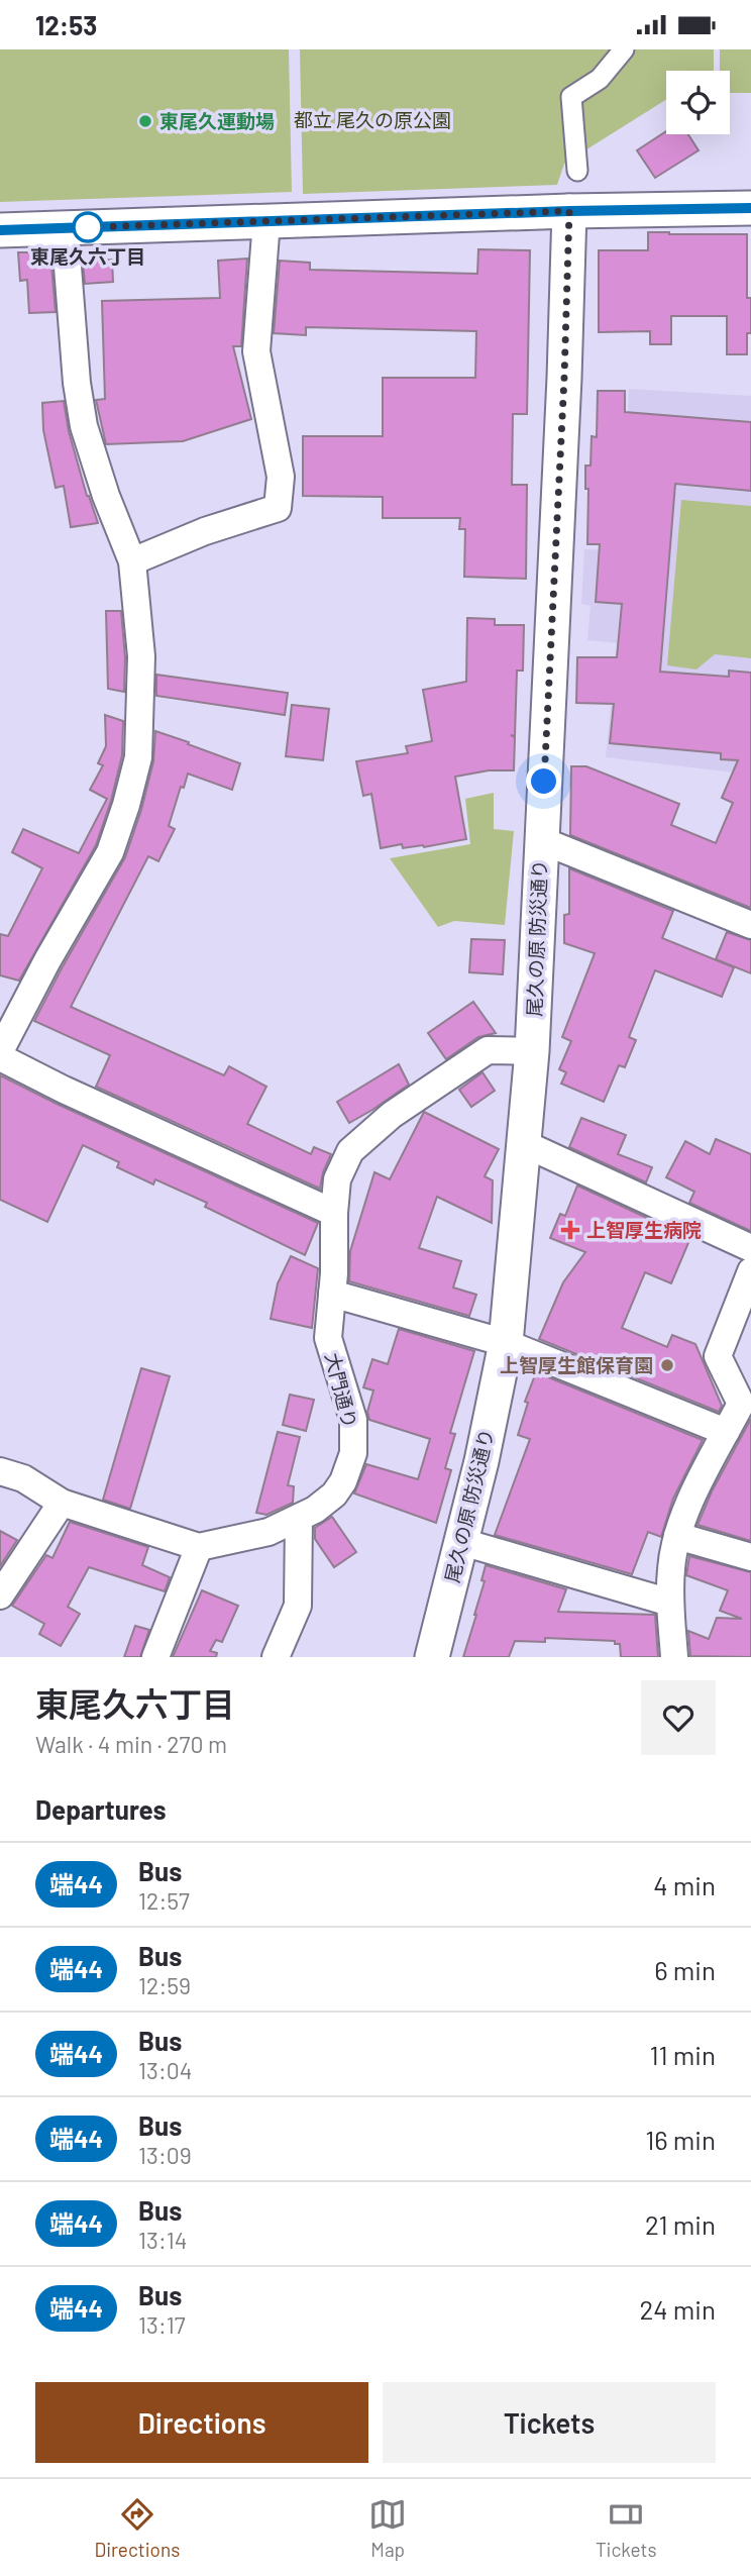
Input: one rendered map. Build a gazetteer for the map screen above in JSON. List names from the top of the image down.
{
  "streets": {
    "street": ["尾久の原 防災通り", "大門通り"]
  },
  "crossings": [
    ["尾久の原 防災通り", "大門通り"]
  ],
  "parks": ["都立 尾久の原公園"],
  "places": {
    "other": ["東尾久運動場", "東尾久六丁目", "上智厚生館保育園"],
    "health": ["上智厚生病院"]
  },
  "lines": ["bus line 端44"],
  "page": {
    "status": "12:53",
    "heading": [
      ["東尾久六丁目", "Walk · 4 min · 270 m"],
      "Departures"
    ],
    "list": [
      {
        "mark": "端44",
        "name": "Bus",
        "note": "12:57",
        "value": "4 min"
      },
      {
        "mark": "端44",
        "name": "Bus",
        "note": "12:59",
        "value": "6 min"
      },
      {
        "mark": "端44",
        "name": "Bus",
        "note": "13:04",
        "value": "11 min"
      },
      {
        "mark": "端44",
        "name": "Bus",
        "note": "13:09",
        "value": "16 min"
      },
      {
        "mark": "端44",
        "name": "Bus",
        "note": "13:14",
        "value": "21 min"
      },
      {
        "mark": "端44",
        "name": "Bus",
        "note": "13:17",
        "value": "24 min"
      }
    ],
    "buttons": ["Directions", "Tickets"],
    "tabs": ["Directions", "Map", "Tickets"]
  }
}
